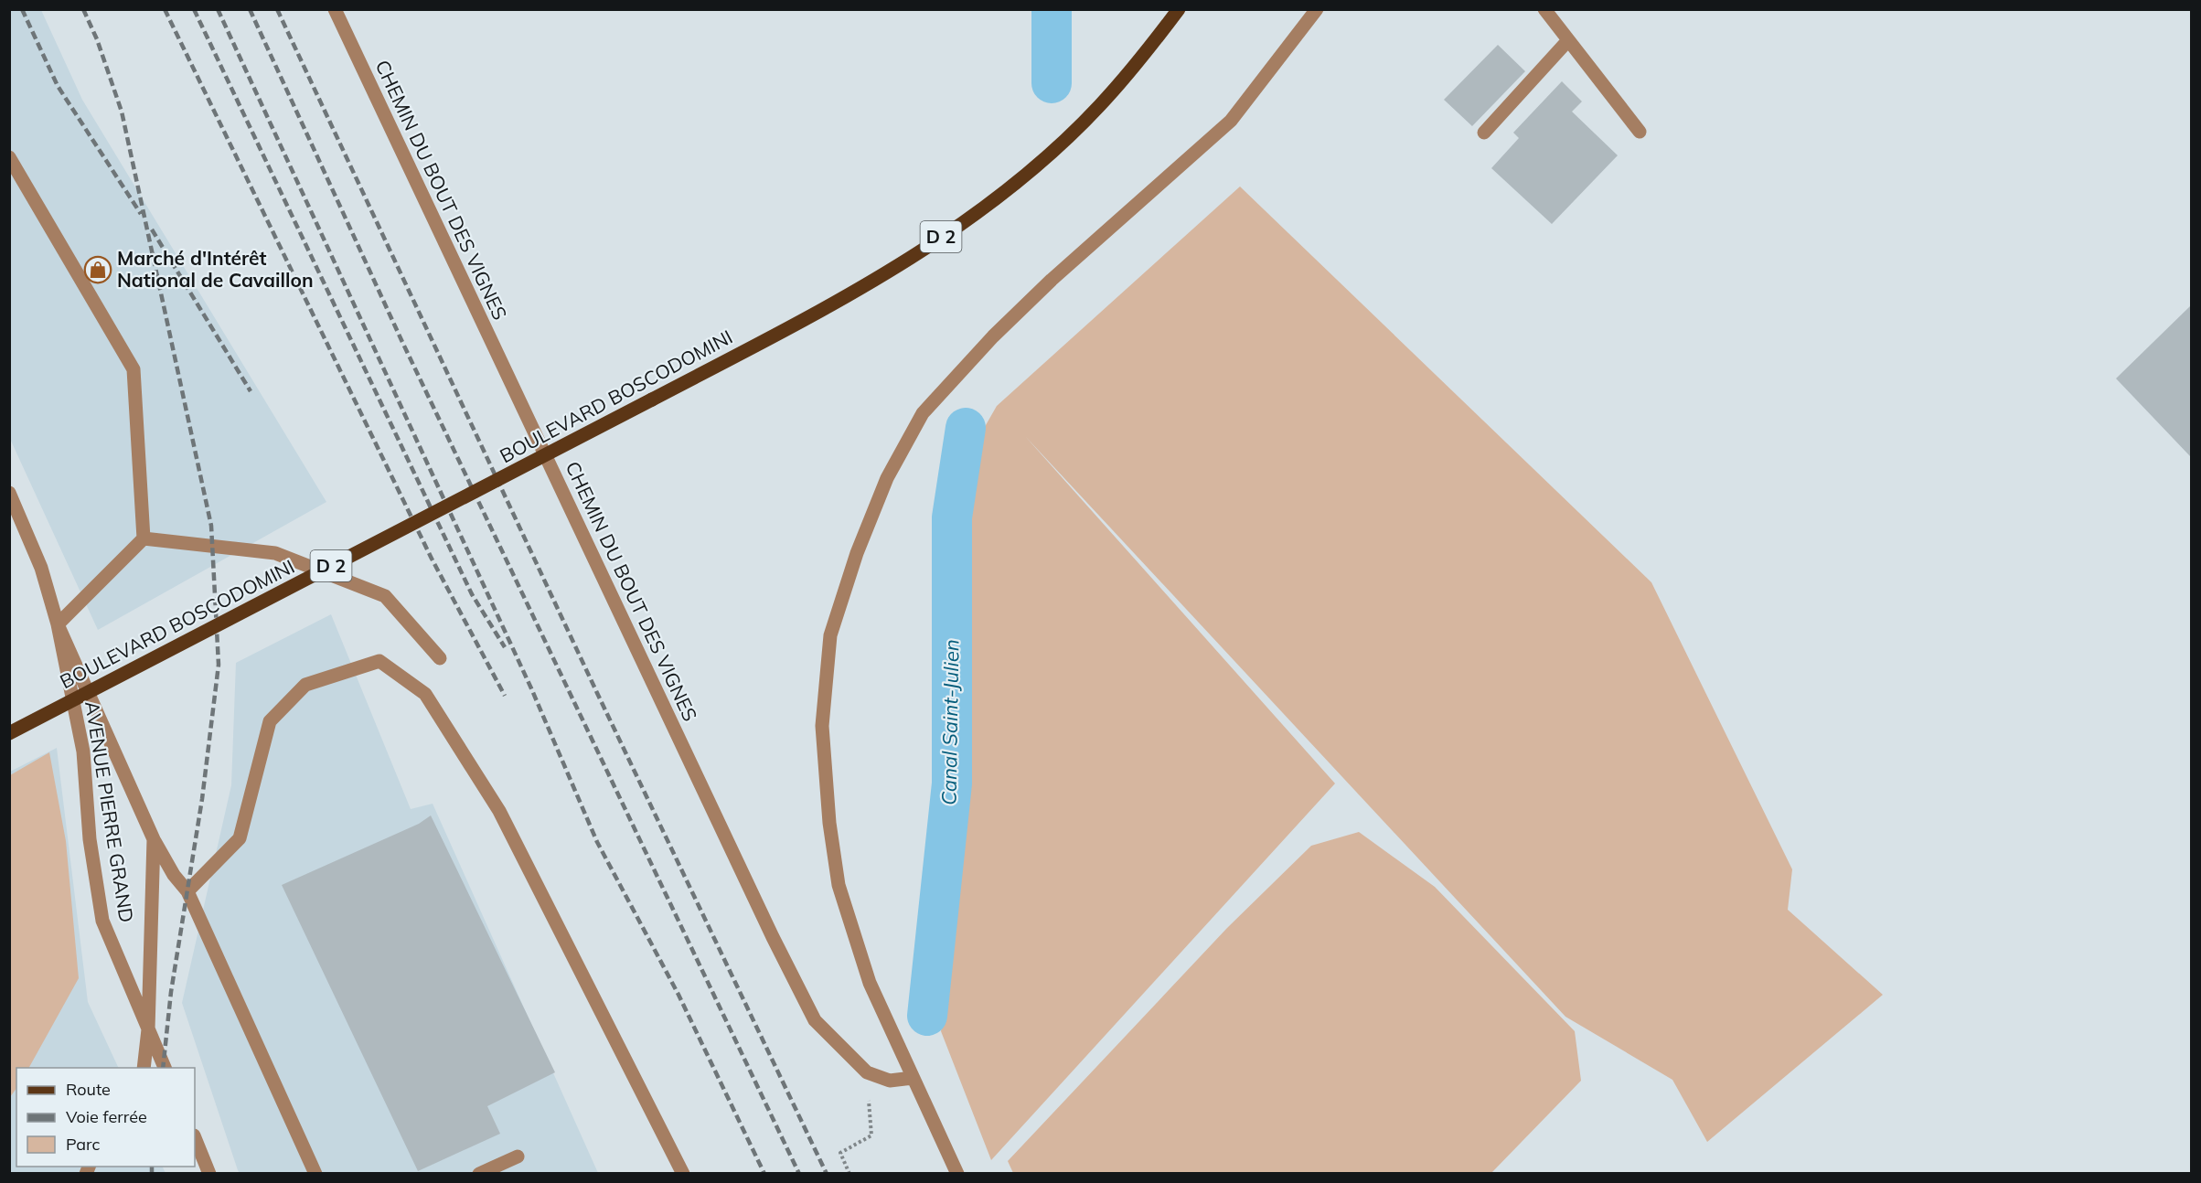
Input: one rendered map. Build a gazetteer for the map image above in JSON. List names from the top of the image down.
{
  "streets": {
    "main road": ["D 2", "BOULEVARD BOSCODOMINI"],
    "street": ["CHEMIN DU BOUT DES VIGNES", "AVENUE PIERRE GRAND"]
  },
  "water": ["Canal Saint-Julien"],
  "places": {
    "shop": ["Marché d'Intérêt National de Cavaillon"]
  },
  "legend": ["Route", "Voie ferrée", "Parc"]
}
